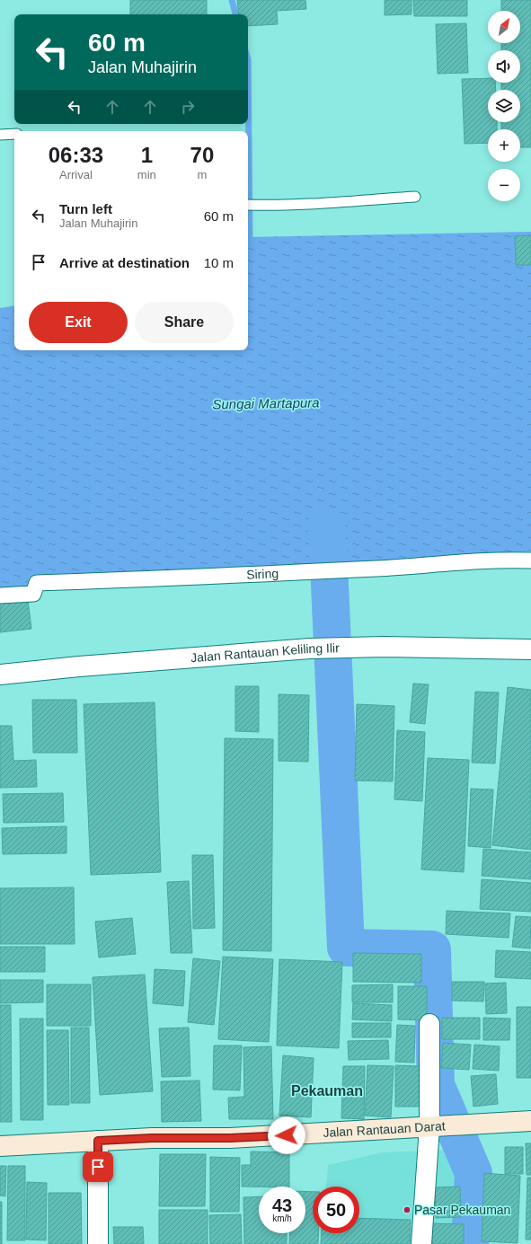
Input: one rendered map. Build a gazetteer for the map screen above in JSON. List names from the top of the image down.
{
  "streets": {
    "main road": ["Jalan Rantauan Darat"],
    "street": ["Siring", "Jalan Rantauan Keliling Ilir"]
  },
  "districts": ["Pekauman"],
  "water": ["Sungai Martapura"],
  "places": ["Pasar Pekauman"],
  "north": "top right",
  "page": {
    "map_buttons": ["+", "−"],
    "turn": ["60 m", "Jalan Muhajirin"],
    "eta": [
      "06:33",
      "Arrival",
      "1",
      "min",
      "70",
      "m"
    ],
    "list": [
      {
        "name": "Turn left",
        "note": "Jalan Muhajirin",
        "value": "60 m"
      },
      {
        "name": "Arrive at destination",
        "value": "10 m"
      }
    ],
    "buttons": ["Exit", "Share"],
    "speed": "43 km/h",
    "limit": "50"
  }
}
